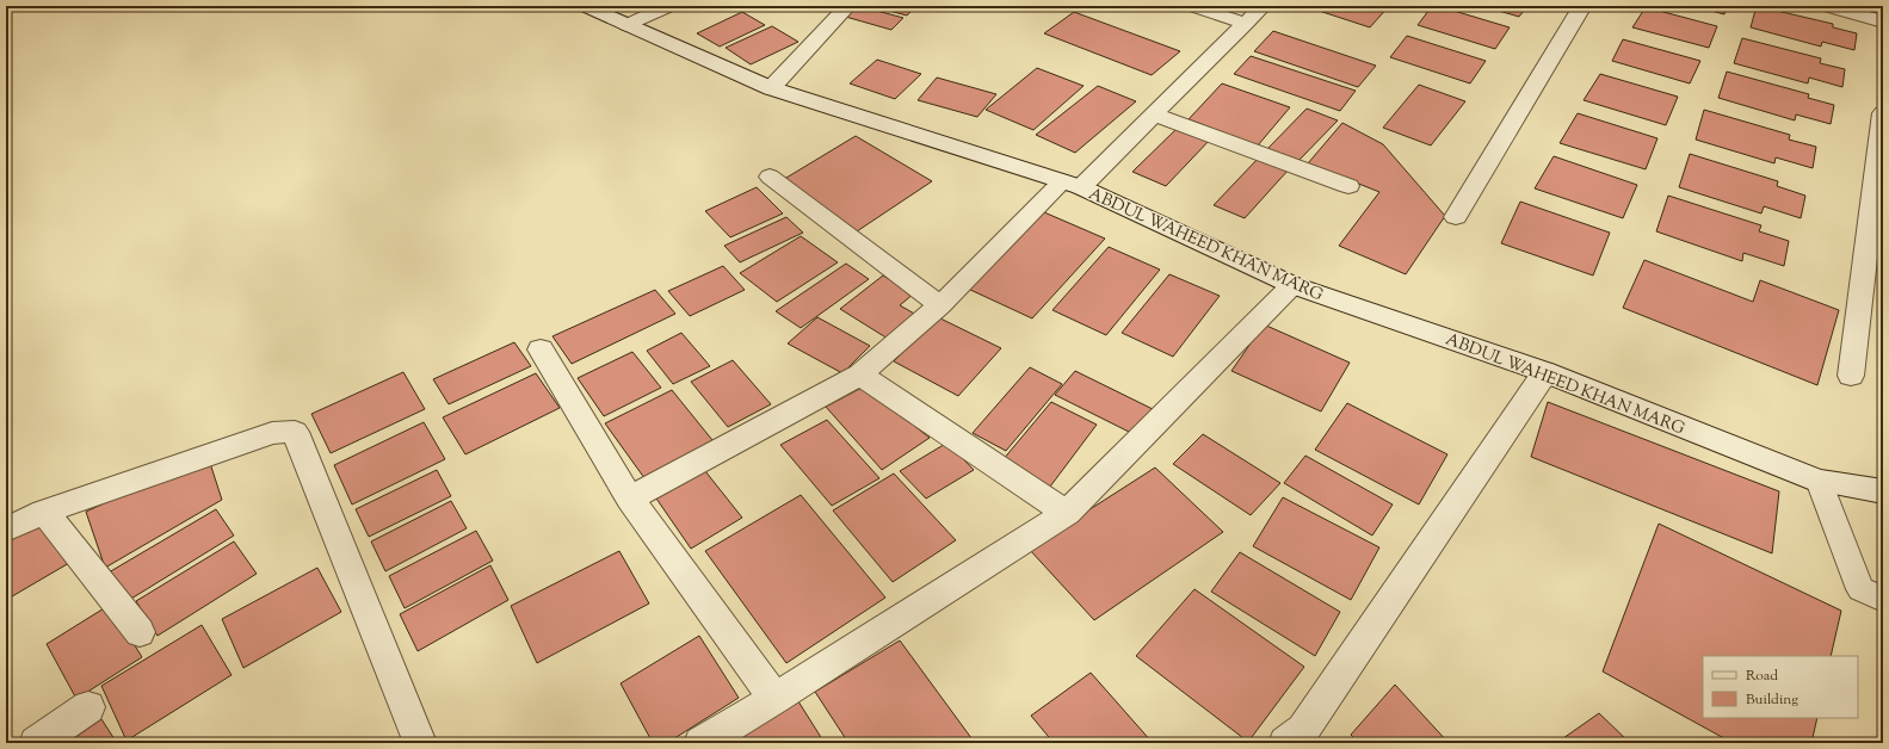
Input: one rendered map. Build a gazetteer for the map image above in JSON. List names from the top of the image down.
{
  "streets": {
    "street": ["ABDUL WAHEED KHAN MARG"]
  },
  "legend": ["Road", "Building"]
}
